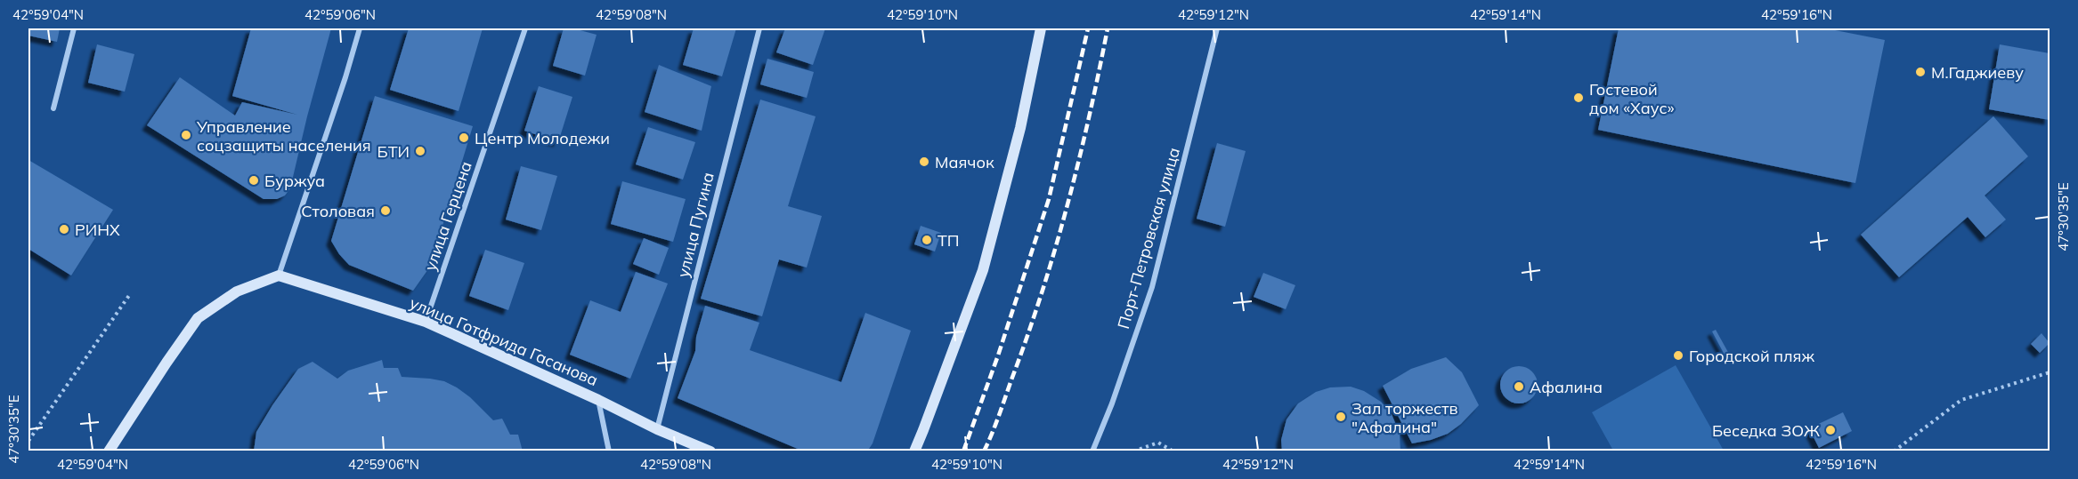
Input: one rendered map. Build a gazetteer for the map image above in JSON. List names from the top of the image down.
{
  "streets": {
    "street": [
      "улица Герцена",
      "улица Пугина",
      "Порт-Петровская улица",
      "улица Готфрида Гасанова"
    ]
  },
  "crossings": [
    ["улица Герцена", "улица Готфрида Гасанова"],
    ["улица Пугина", "улица Готфрида Гасанова"]
  ],
  "places": [
    "М.Гаджиеву",
    "Гостевой дом «Хаус»",
    "Управление соцзащиты населения",
    "Центр Молодежи",
    "БТИ",
    "Маячок",
    "Буржуа",
    "Столовая",
    "РИНХ",
    "ТП",
    "Городской пляж",
    "Афалина",
    "Зал торжеств \"Афалина\"",
    "Беседка ЗОЖ"
  ],
  "coordinates": [
    "42°59'04\"N",
    "42°59'06\"N",
    "42°59'08\"N",
    "42°59'10\"N",
    "42°59'12\"N",
    "42°59'14\"N",
    "42°59'16\"N",
    "47°30'35\"E"
  ]
}
